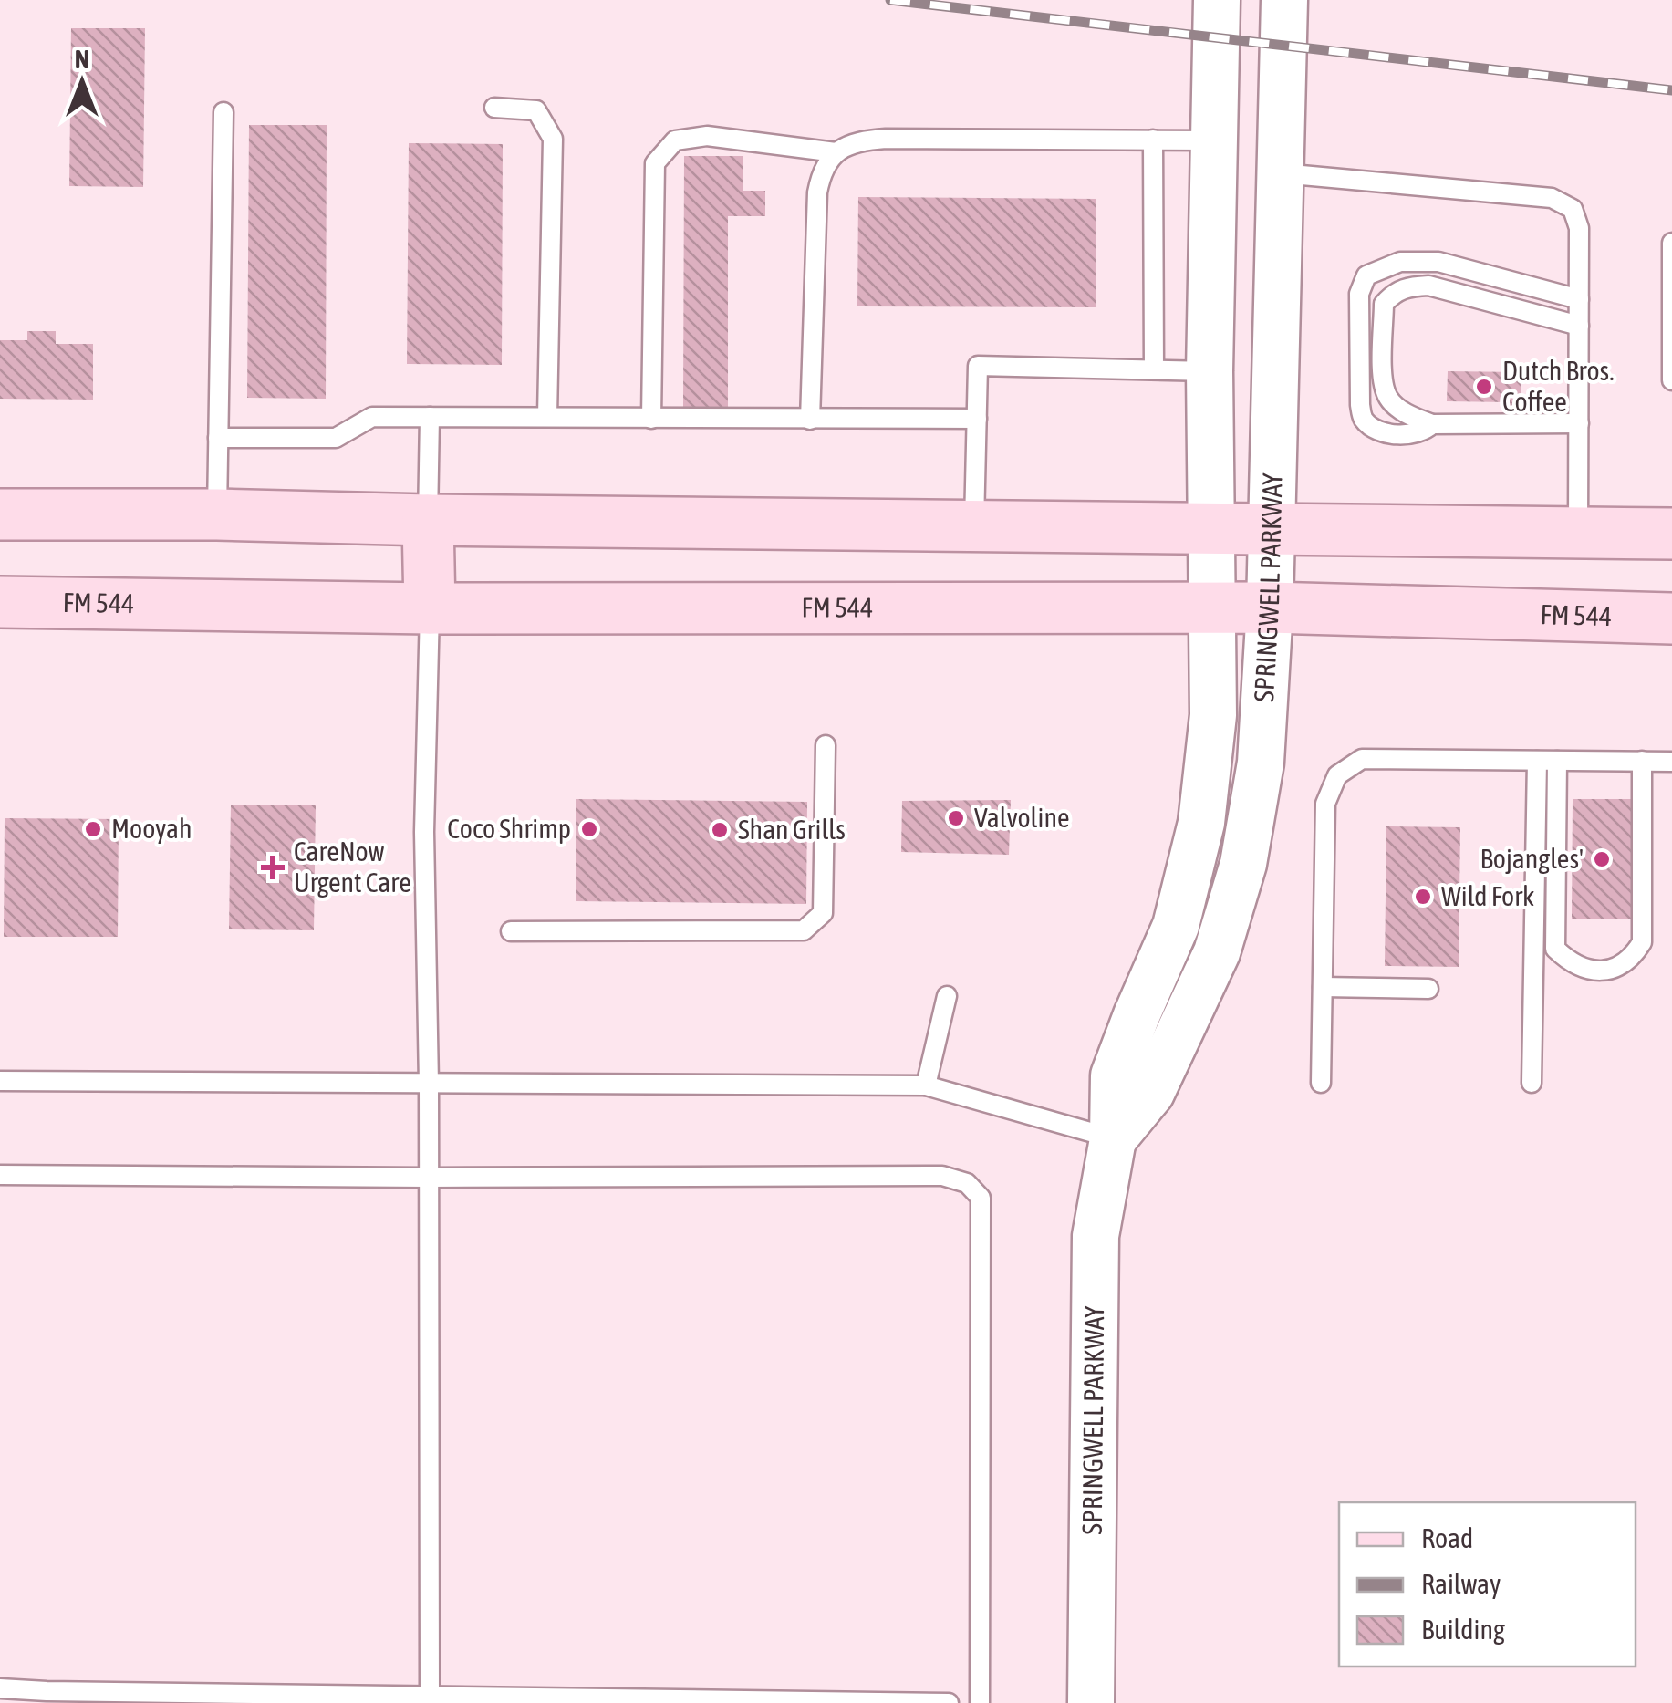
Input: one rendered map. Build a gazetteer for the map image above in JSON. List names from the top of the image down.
{
  "streets": {
    "main road": ["FM 544"],
    "street": ["SPRINGWELL PARKWAY"]
  },
  "crossings": [
    ["SPRINGWELL PARKWAY", "FM 544"]
  ],
  "places": {
    "other": [
      "Dutch Bros. Coffee",
      "Valvoline",
      "Mooyah",
      "Coco Shrimp",
      "Shan Grills",
      "Bojangles'",
      "Wild Fork"
    ],
    "health": ["CareNow Urgent Care"]
  },
  "legend": ["Road", "Railway", "Building"],
  "north": "top"
}
